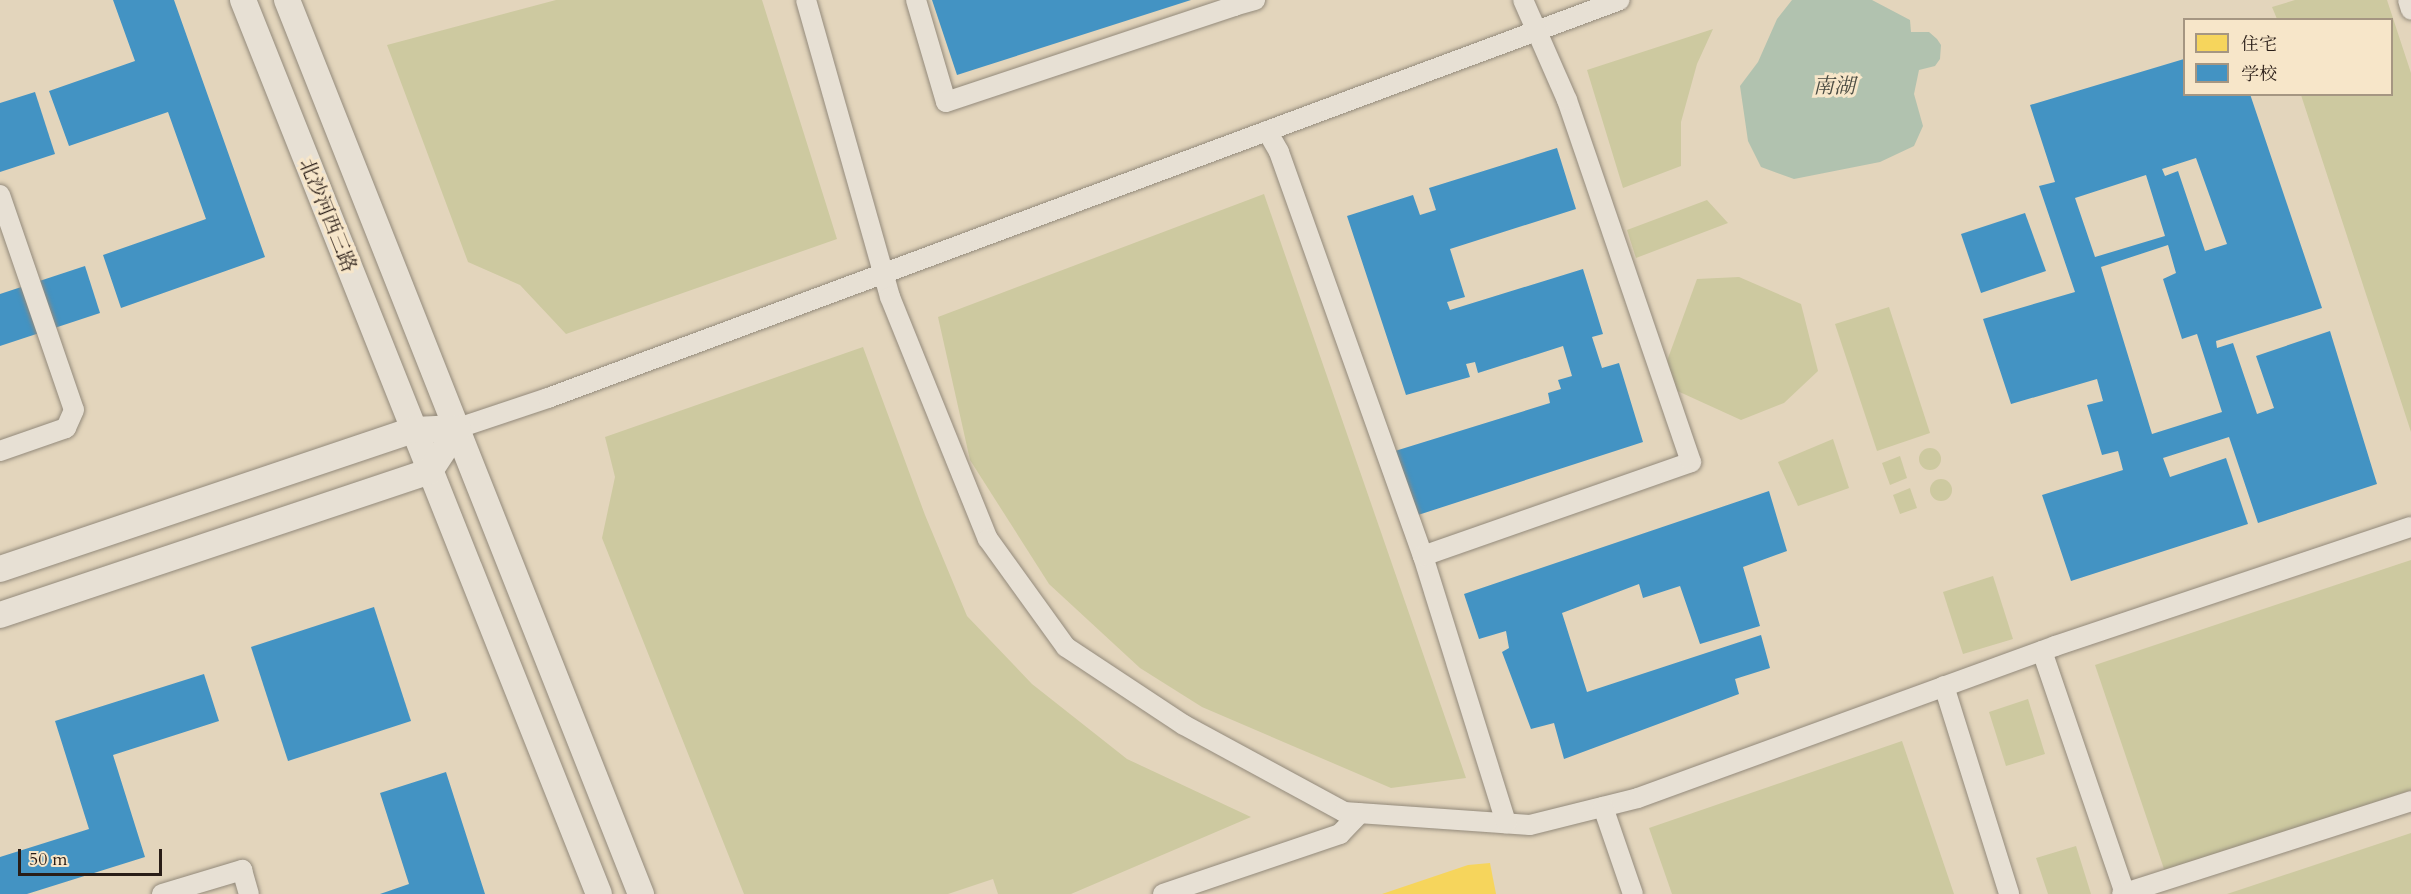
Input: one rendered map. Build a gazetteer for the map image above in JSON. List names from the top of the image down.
{
  "streets": {
    "street": ["北沙河西三路"]
  },
  "water": ["南湖"],
  "legend": ["住宅", "学校"],
  "scale_bar": "50 m"
}
